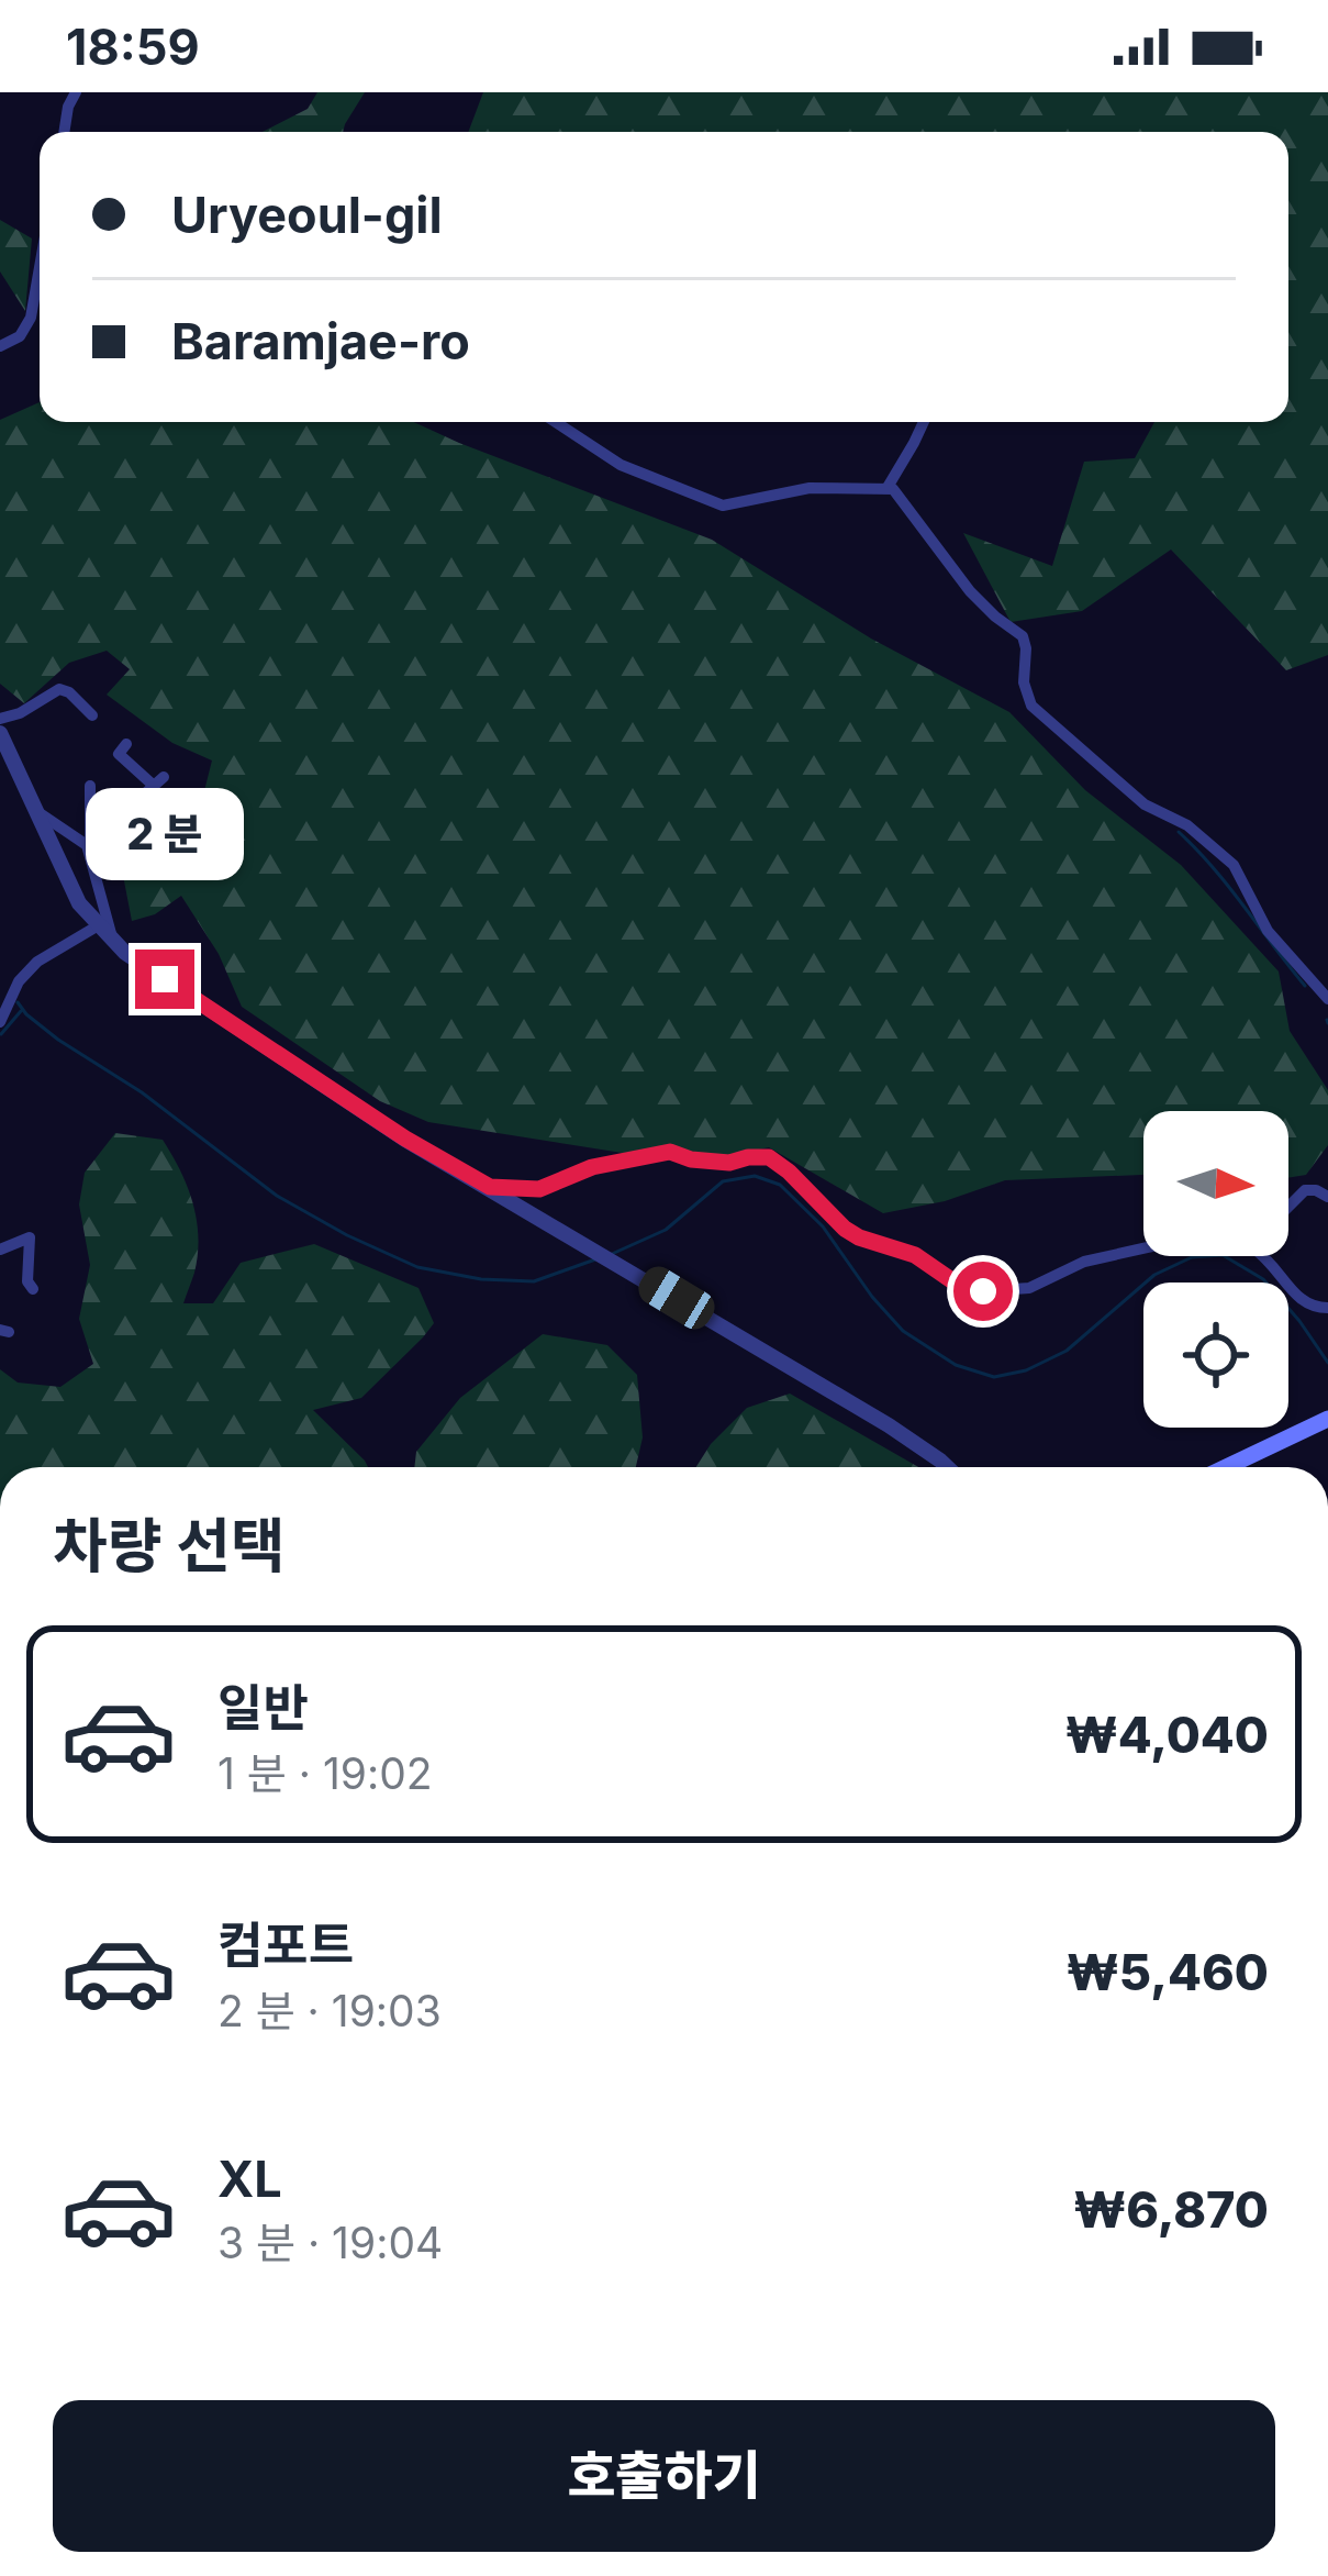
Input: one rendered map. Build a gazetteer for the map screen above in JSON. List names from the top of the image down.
{
  "north": "right",
  "page": {
    "status": "18:59",
    "banner": ["Uryeoul-gil", "Baramjae-ro"],
    "bubble": "2 분",
    "heading": "차량 선택",
    "list": [
      {
        "name": "일반",
        "note": "1 분 · 19:02",
        "value": "₩4,040"
      },
      {
        "name": "컴포트",
        "note": "2 분 · 19:03",
        "value": "₩5,460"
      },
      {
        "name": "XL",
        "note": "3 분 · 19:04",
        "value": "₩6,870"
      }
    ],
    "buttons": "호출하기"
  }
}
